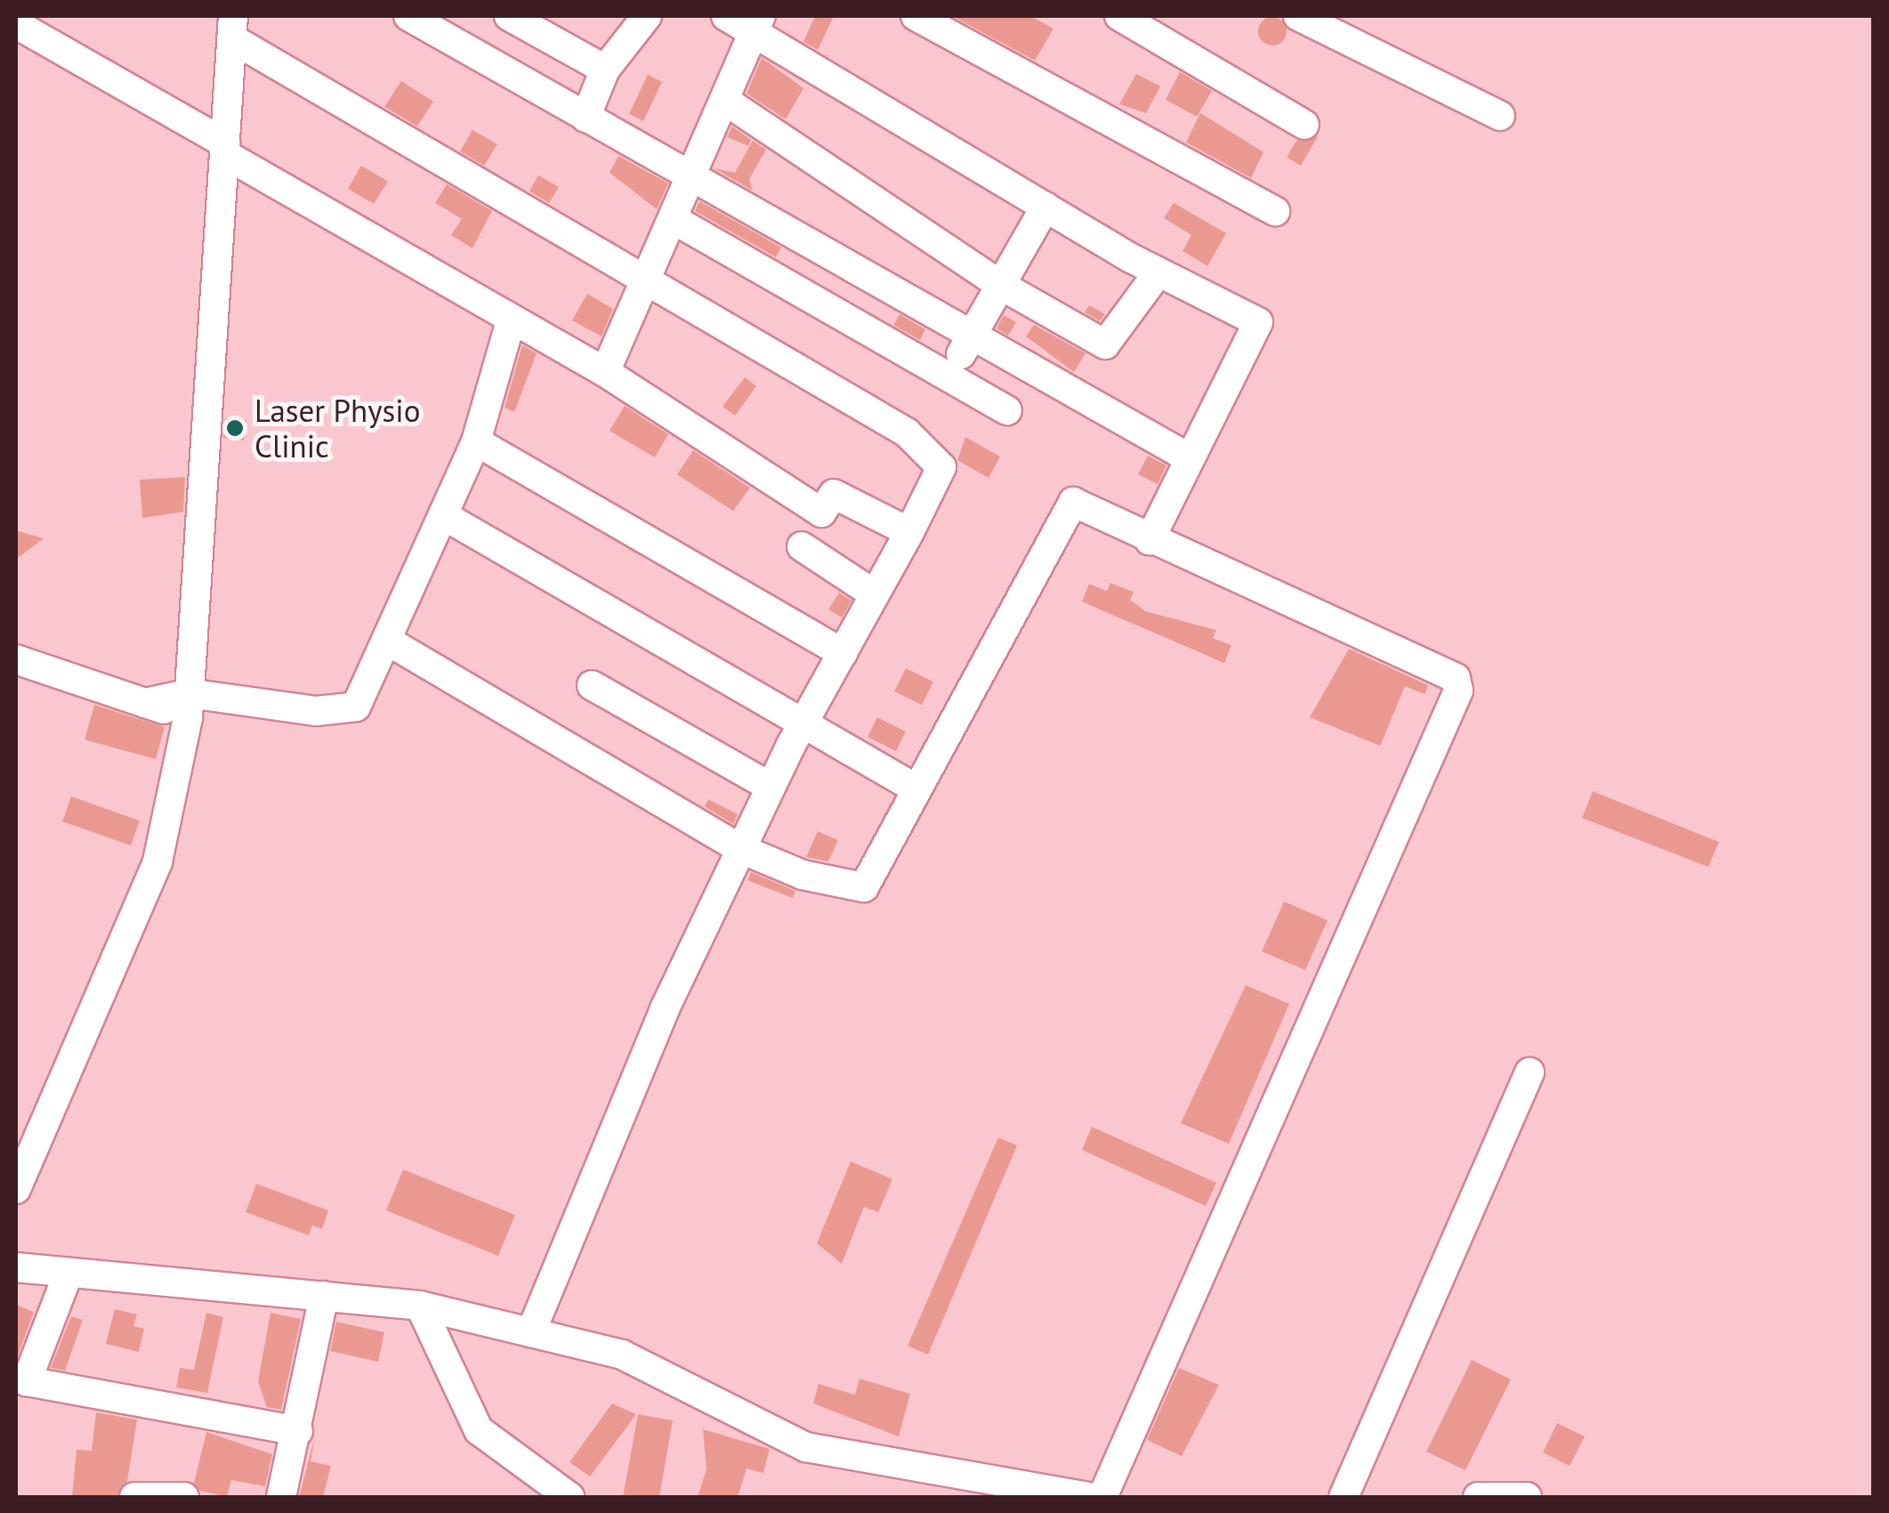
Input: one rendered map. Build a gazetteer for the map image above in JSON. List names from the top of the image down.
{
  "places": ["Laser Physio Clinic"]
}
